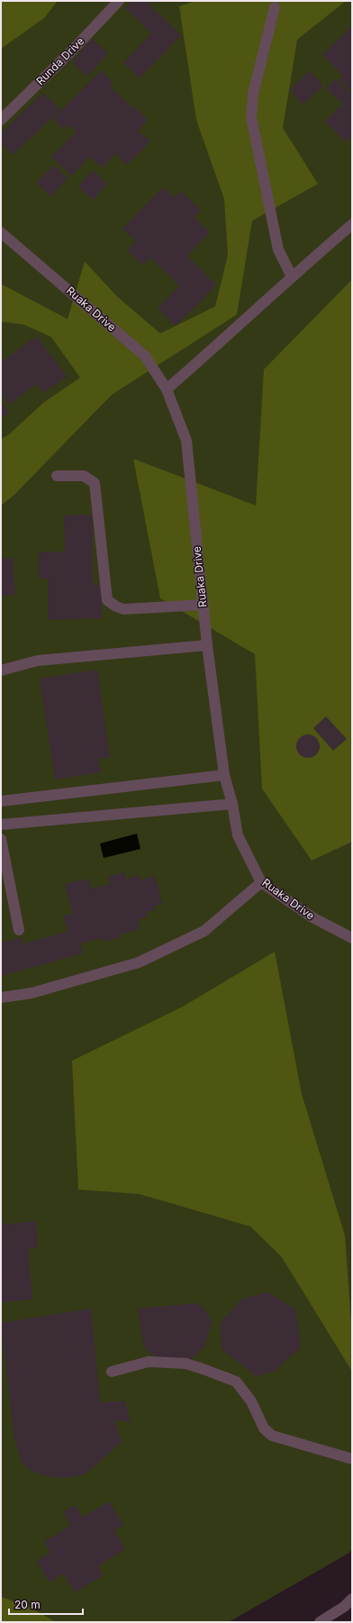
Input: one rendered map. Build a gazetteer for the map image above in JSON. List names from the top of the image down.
{
  "streets": {
    "street": ["Runda Drive", "Ruaka Drive"]
  },
  "scale_bar": "20 m"
}
